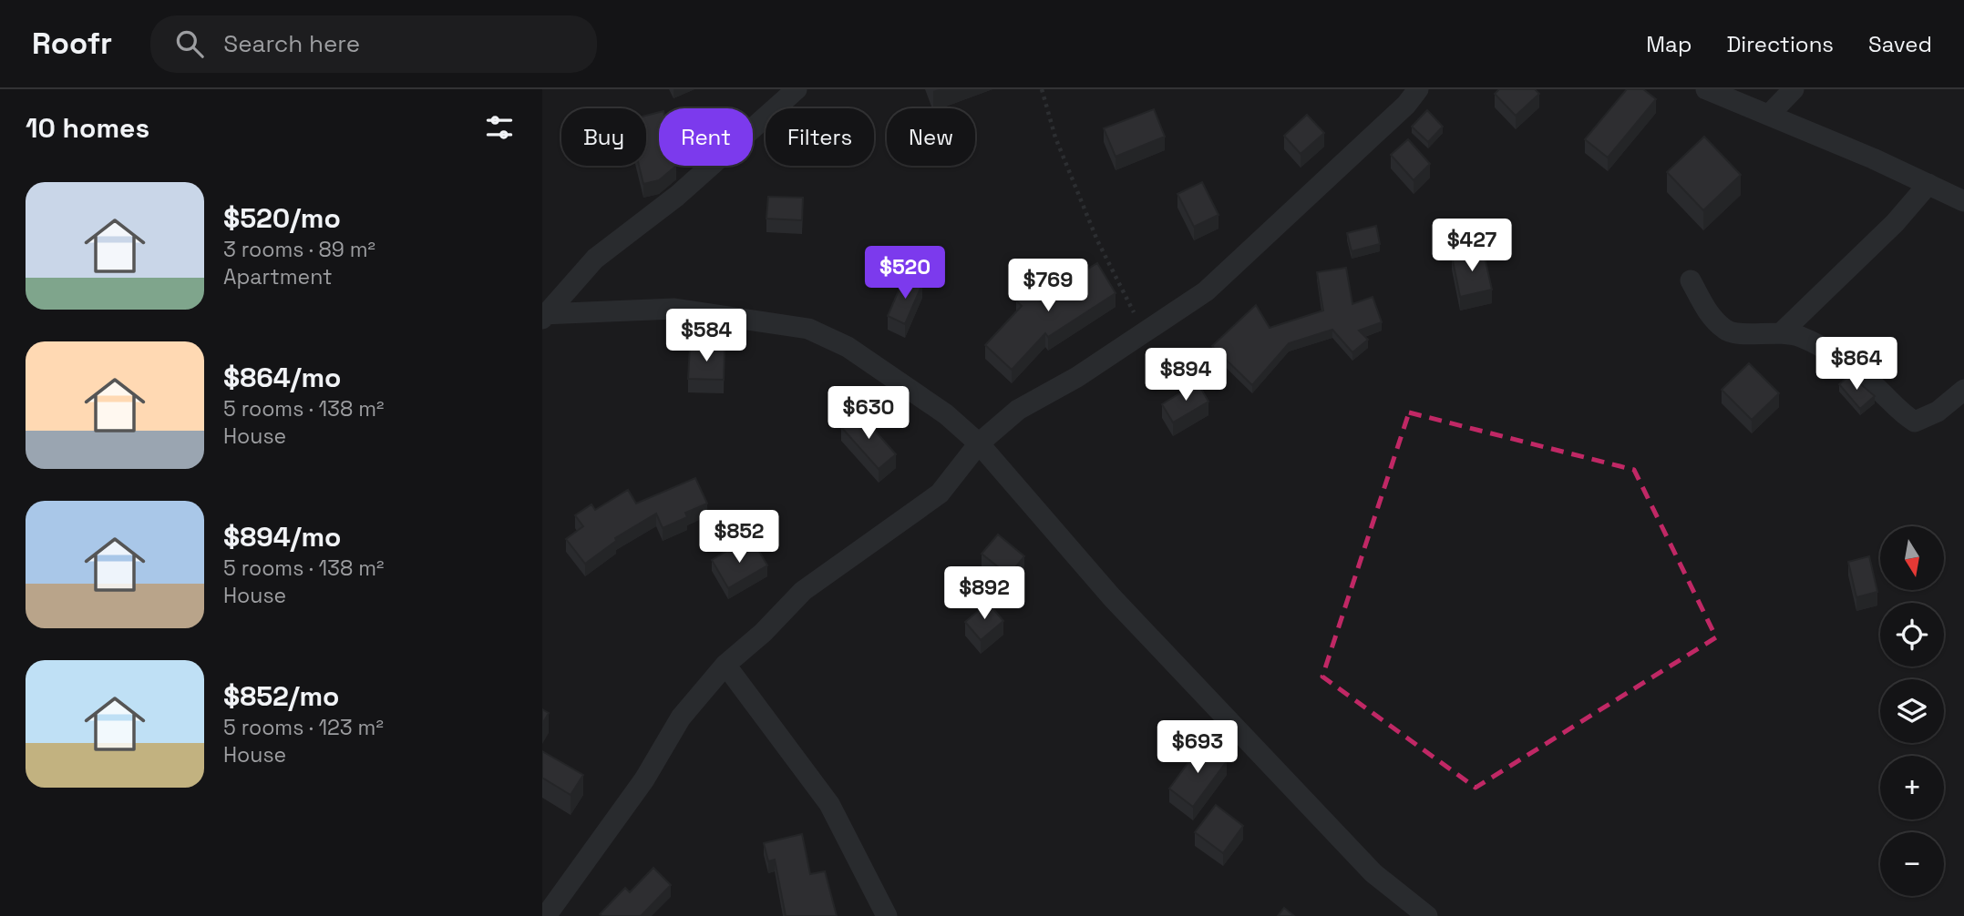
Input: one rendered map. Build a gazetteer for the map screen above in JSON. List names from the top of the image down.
{
  "north": "bottom",
  "page": {
    "header": "Roofr",
    "search": "Search here",
    "nav": ["Map", "Directions", "Saved"],
    "heading": "10 homes",
    "chip": [
      "Buy",
      "Rent",
      "Filters",
      "New"
    ],
    "list": [
      {
        "name": "$520/mo",
        "note": "3 rooms · 89 m² · Apartment"
      },
      {
        "name": "$864/mo",
        "note": "5 rooms · 138 m² · House"
      },
      {
        "name": "$894/mo",
        "note": "5 rooms · 138 m² · House"
      },
      {
        "name": "$852/mo",
        "note": "5 rooms · 123 m² · House"
      }
    ],
    "price": [
      "$427",
      "$520",
      "$769",
      "$584",
      "$864",
      "$894",
      "$630",
      "$852",
      "$892",
      "$693"
    ],
    "map_buttons": ["+", "−"]
  }
}
